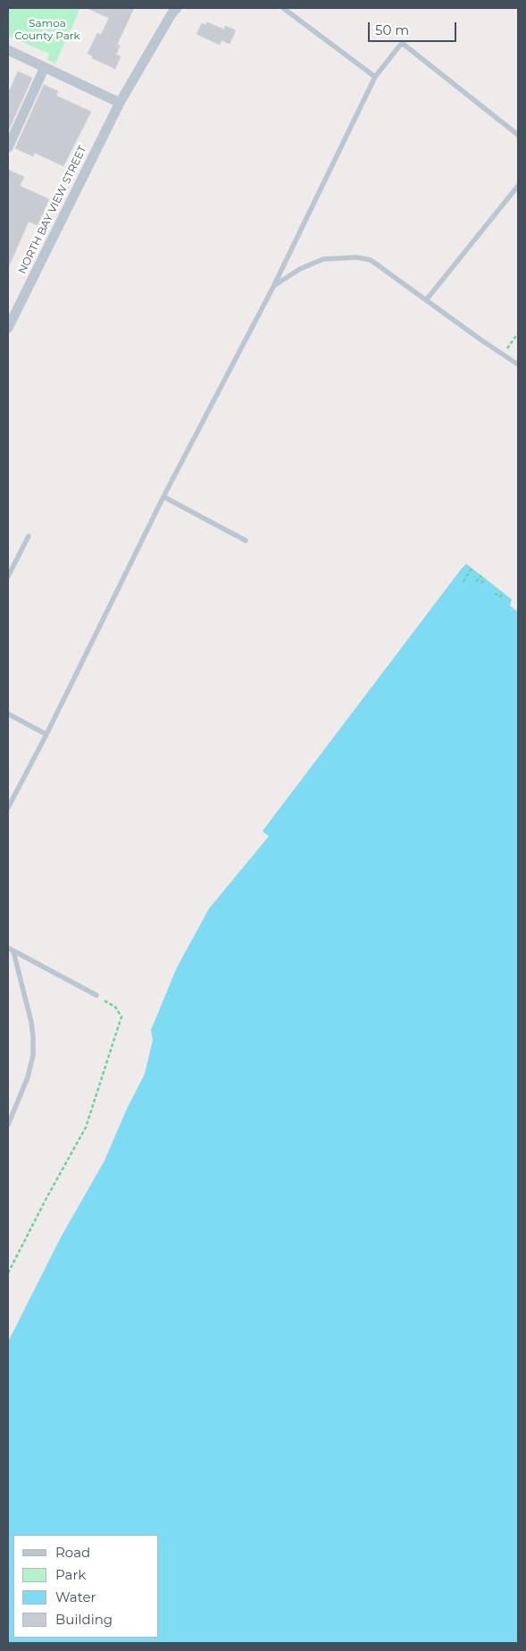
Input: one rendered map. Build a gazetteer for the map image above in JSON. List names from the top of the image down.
{
  "streets": {
    "street": ["NORTH BAY VIEW STREET"]
  },
  "parks": ["Samoa County Park"],
  "legend": [
    "Road",
    "Park",
    "Water",
    "Building"
  ],
  "scale_bar": "50 m"
}
